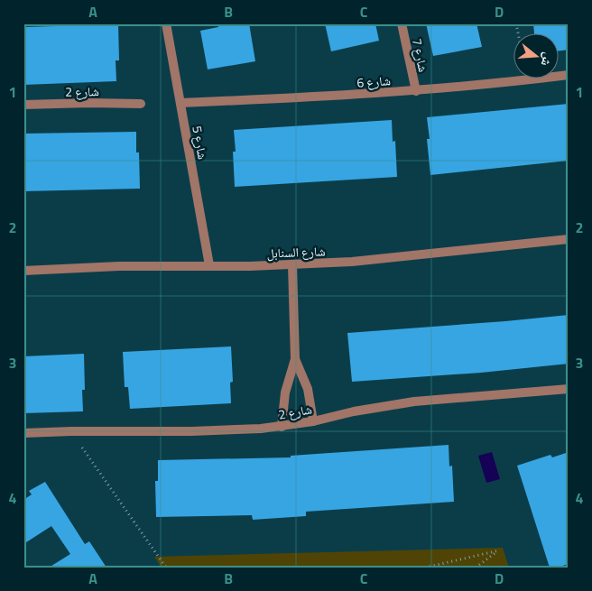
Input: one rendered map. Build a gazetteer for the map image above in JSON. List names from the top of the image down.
{
  "streets": {
    "street": [
      "شارع 7",
      "شارع 6",
      "شارع 2",
      "شارع 5",
      "شارع السنابل"
    ]
  },
  "crossings": [
    ["شارع 7", "شارع 6"],
    ["شارع 6", "شارع 5"],
    ["شارع 5", "شارع السنابل"]
  ],
  "north": "right",
  "grid": {
    "columns": [
      "A",
      "B",
      "C",
      "D"
    ],
    "rows": [
      "1",
      "2",
      "3",
      "4"
    ]
  }
}
